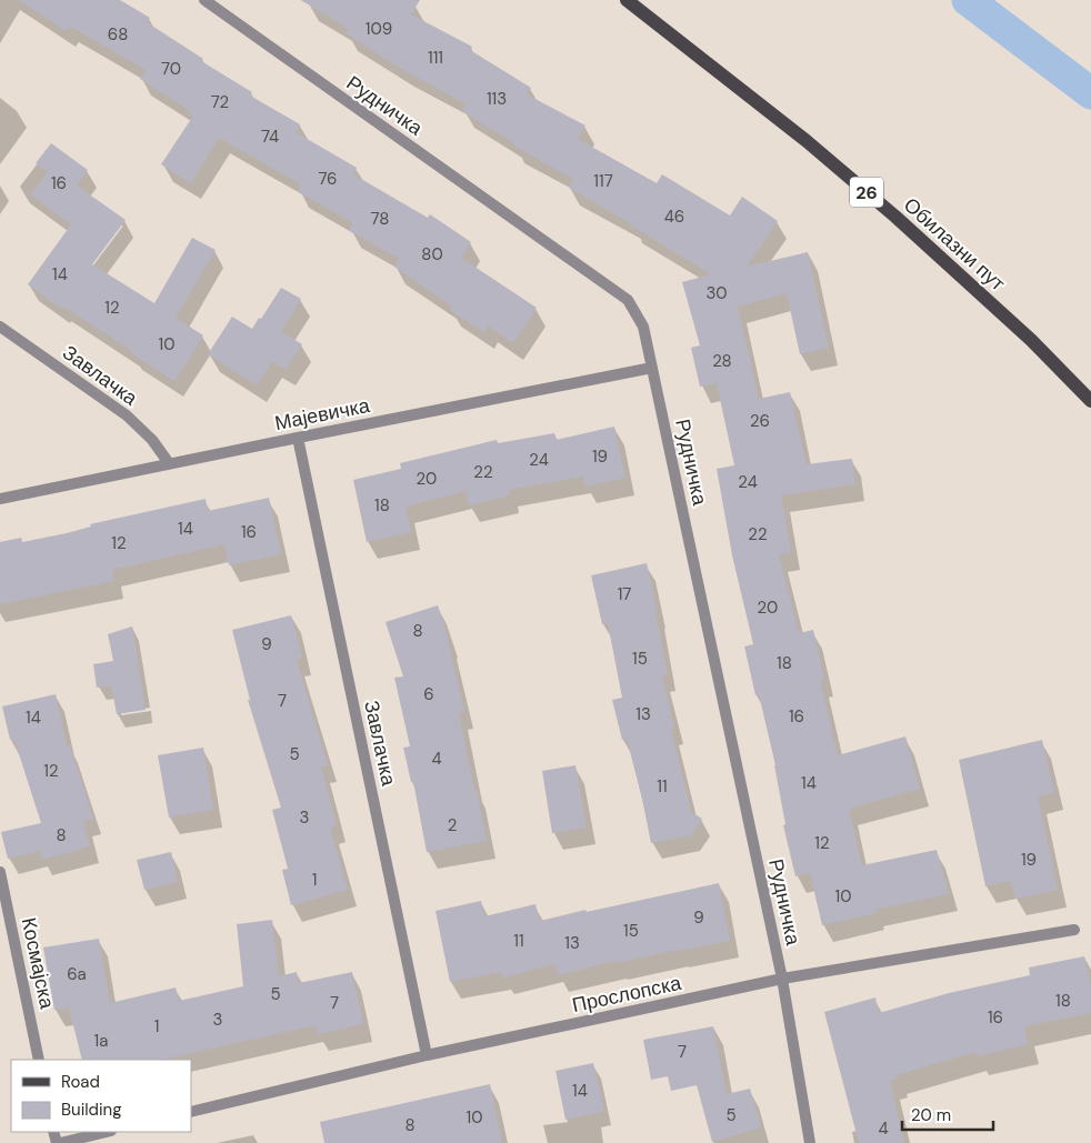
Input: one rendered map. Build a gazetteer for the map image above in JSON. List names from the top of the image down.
{
  "streets": {
    "main road": ["26", "Обилазни пут"],
    "street": [
      "Рудничка",
      "Завлачка",
      "Мајевичка",
      "Космајска",
      "Прослопска"
    ]
  },
  "crossings": [
    ["Рудничка", "Мајевичка"],
    ["Рудничка", "Прослопска"],
    ["Завлачка", "Мајевичка"],
    ["Завлачка", "Прослопска"]
  ],
  "house_numbers": [
    "109",
    "68",
    "111",
    "70",
    "113",
    "72",
    "74",
    "76",
    "117",
    "16",
    "46",
    "78",
    "80",
    "14",
    "30",
    "12",
    "10",
    "28",
    "26",
    "19",
    "24",
    "22",
    "20",
    "24",
    "18",
    "14",
    "16",
    "22",
    "12",
    "17",
    "20",
    "8",
    "9",
    "15",
    "18",
    "6",
    "7",
    "13",
    "16",
    "14",
    "5",
    "4",
    "12",
    "14",
    "11",
    "3",
    "2",
    "8",
    "12",
    "19",
    "1",
    "10",
    "9",
    "15",
    "11",
    "13",
    "6a",
    "5",
    "18",
    "7",
    "16",
    "3",
    "1",
    "1a",
    "7",
    "14",
    "5",
    "10",
    "8",
    "4"
  ],
  "legend": ["Road", "Building"],
  "scale_bar": "20 m"
}
